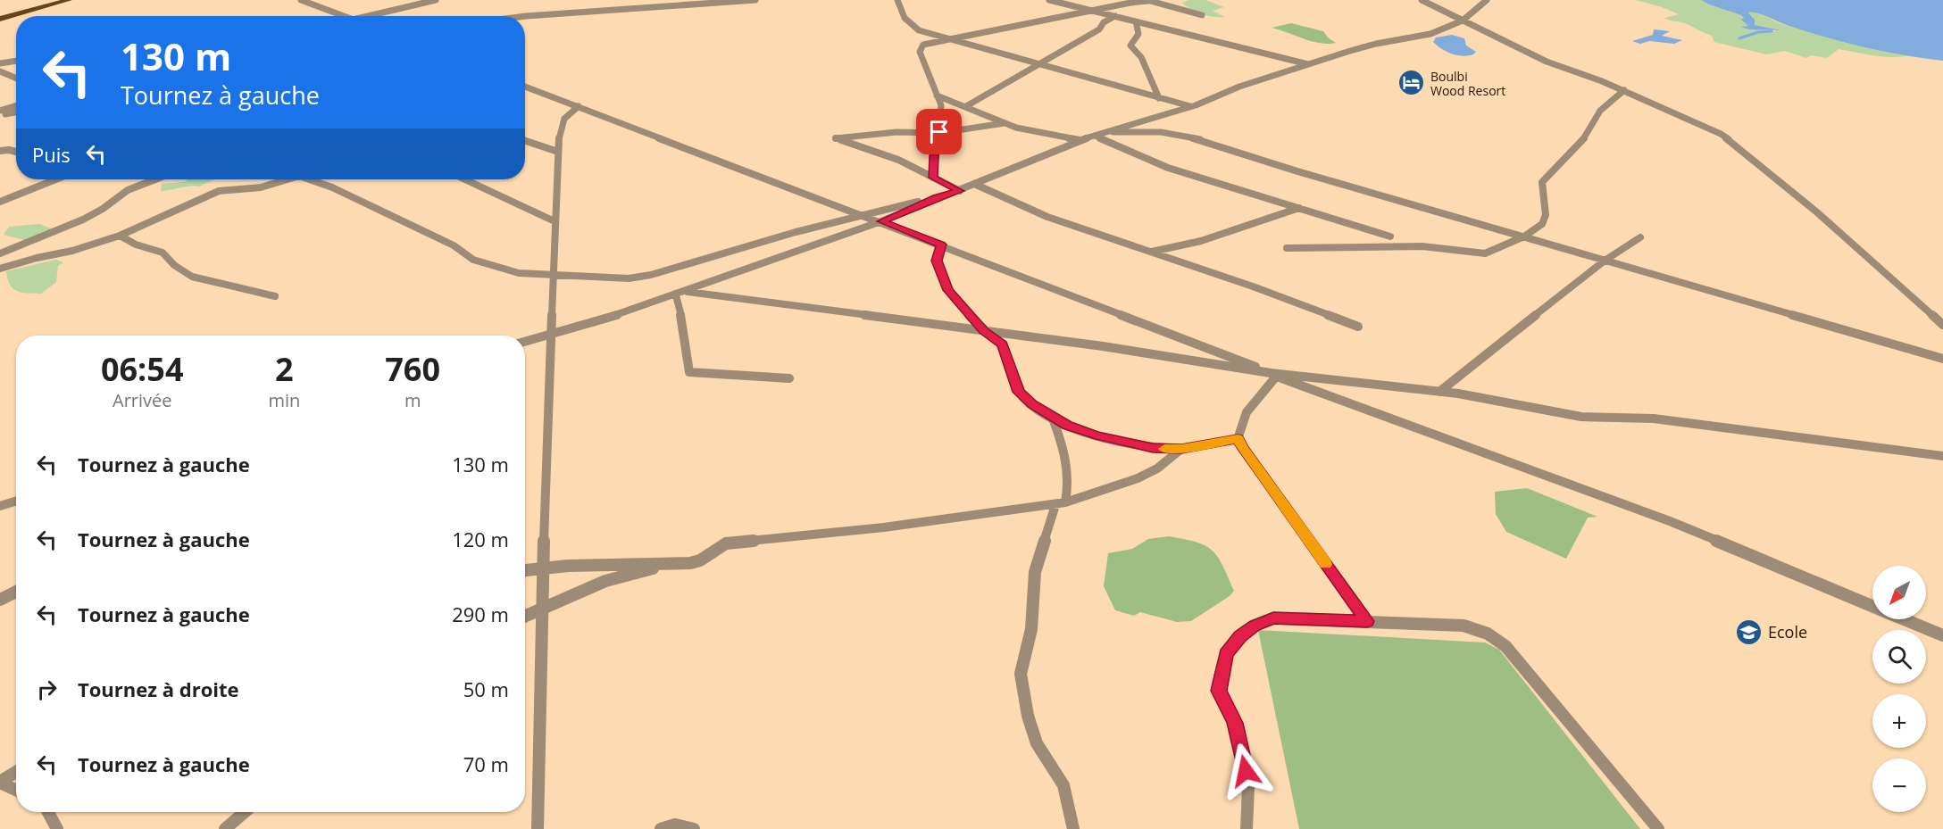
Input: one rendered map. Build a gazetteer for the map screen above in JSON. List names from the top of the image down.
{
  "places": {
    "hotel": ["Boulbi Wood Resort"],
    "school or university": ["Ecole"]
  },
  "north": "bottom left",
  "page": {
    "turn": ["130 m", "Tournez à gauche"],
    "then": "Puis",
    "eta": [
      "06:54",
      "Arrivée",
      "2",
      "min",
      "760",
      "m"
    ],
    "list": [
      {
        "name": "Tournez à gauche",
        "value": "130 m"
      },
      {
        "name": "Tournez à gauche",
        "value": "120 m"
      },
      {
        "name": "Tournez à gauche",
        "value": "290 m"
      },
      {
        "name": "Tournez à droite",
        "value": "50 m"
      },
      {
        "name": "Tournez à gauche",
        "value": "70 m"
      }
    ],
    "map_buttons": ["+", "−"]
  }
}
